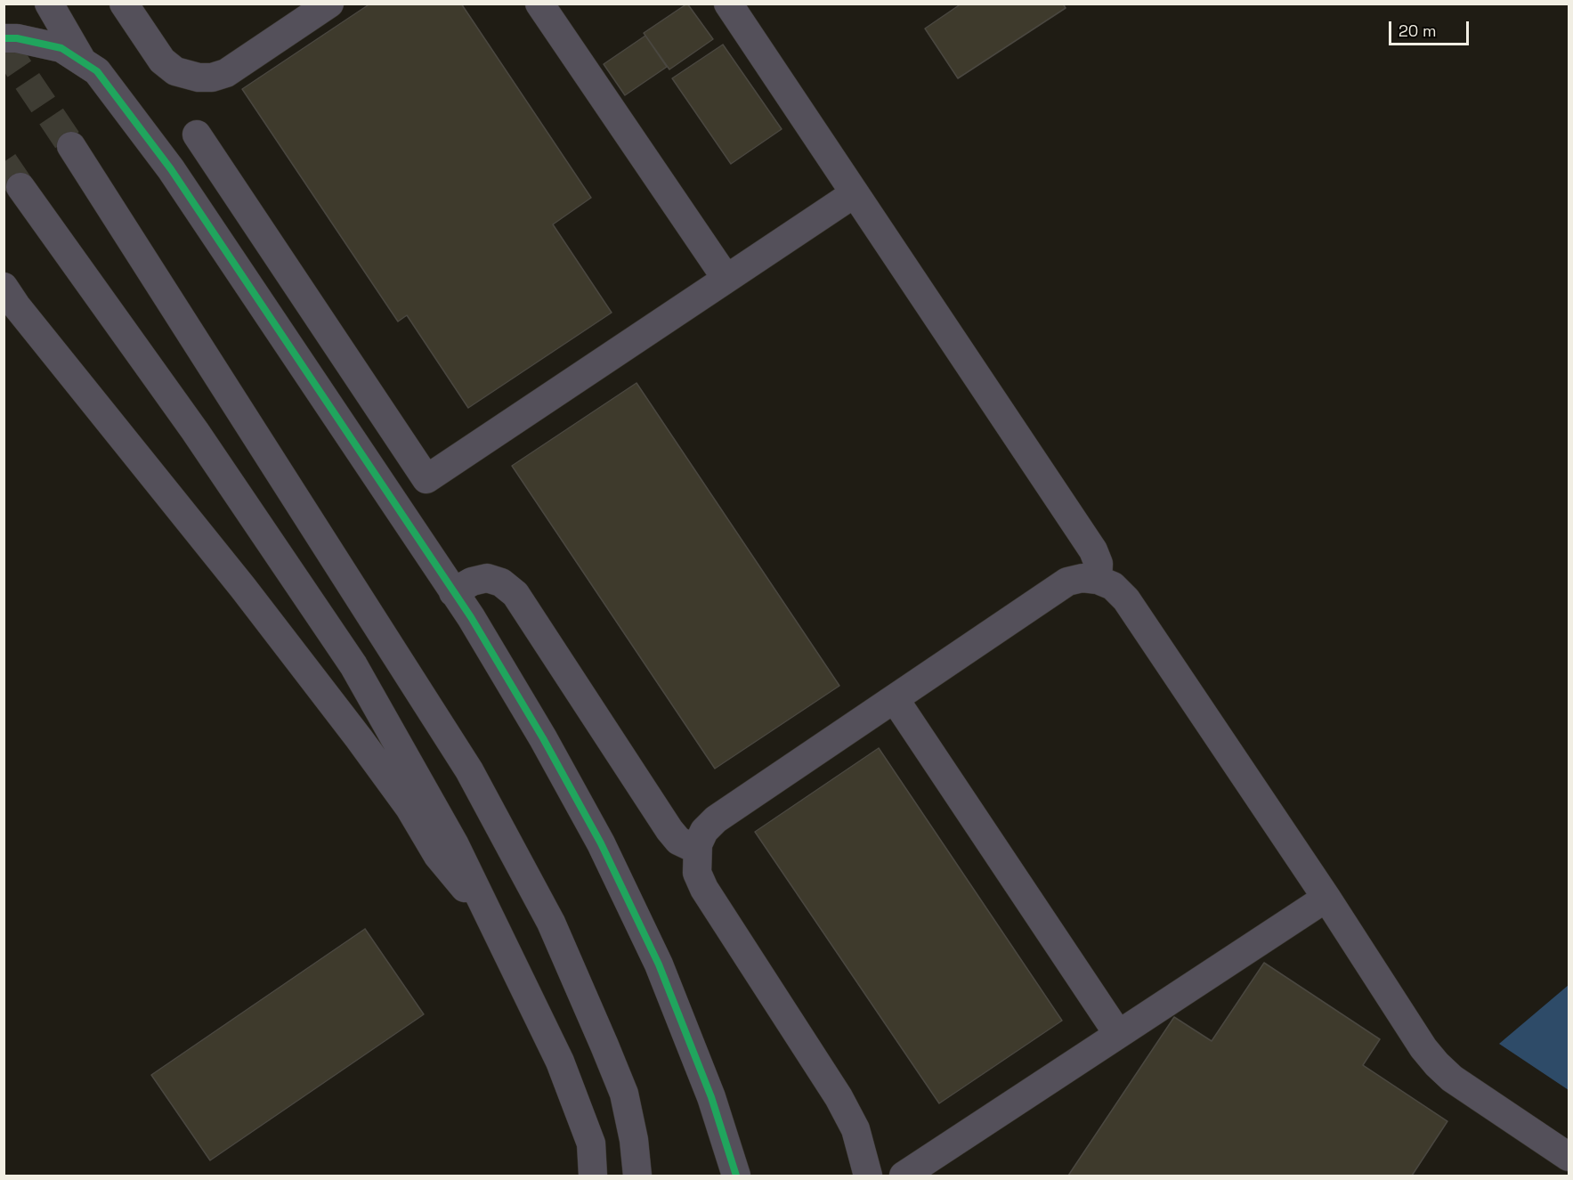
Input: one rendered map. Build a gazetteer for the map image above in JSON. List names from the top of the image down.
{
  "scale_bar": "20 m"
}
